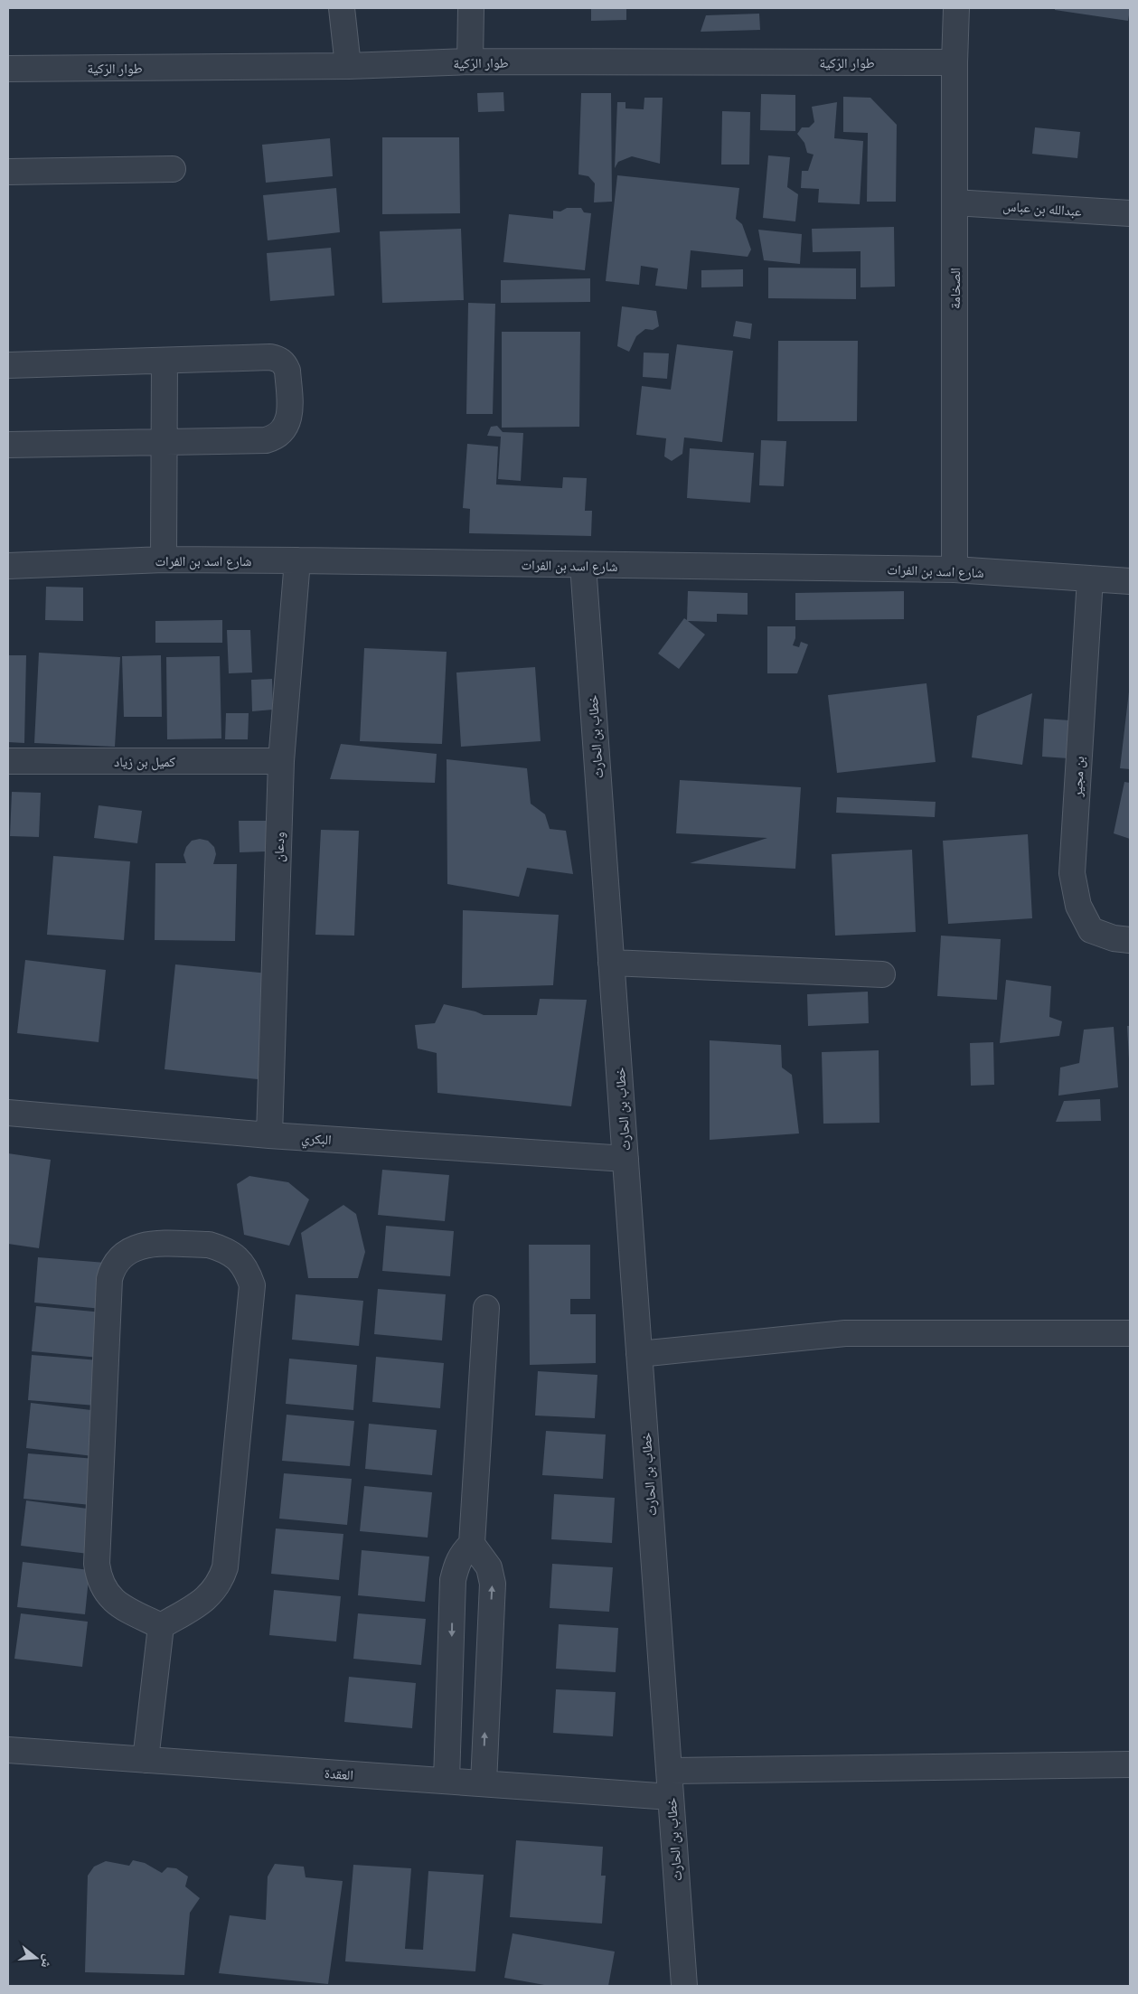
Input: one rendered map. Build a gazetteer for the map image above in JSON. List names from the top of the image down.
{
  "streets": {
    "street": [
      "طوار الرّكية",
      "عبدالله بن عباس",
      "الصخامة",
      "شارع اسد بن الفرات",
      "خطاب بن الحارث",
      "كميل بن زياد",
      "بن مجير",
      "ودعان",
      "البكري",
      "العقدة"
    ]
  },
  "crossings": [
    ["طوار الرّكية", "الصخامة"],
    ["عبدالله بن عباس", "الصخامة"],
    ["الصخامة", "شارع اسد بن الفرات"],
    ["شارع اسد بن الفرات", "خطاب بن الحارث"],
    ["شارع اسد بن الفرات", "بن مجير"],
    ["شارع اسد بن الفرات", "ودعان"],
    ["خطاب بن الحارث", "البكري"],
    ["خطاب بن الحارث", "العقدة"],
    ["كميل بن زياد", "ودعان"],
    ["ودعان", "البكري"]
  ],
  "north": "right"
}
